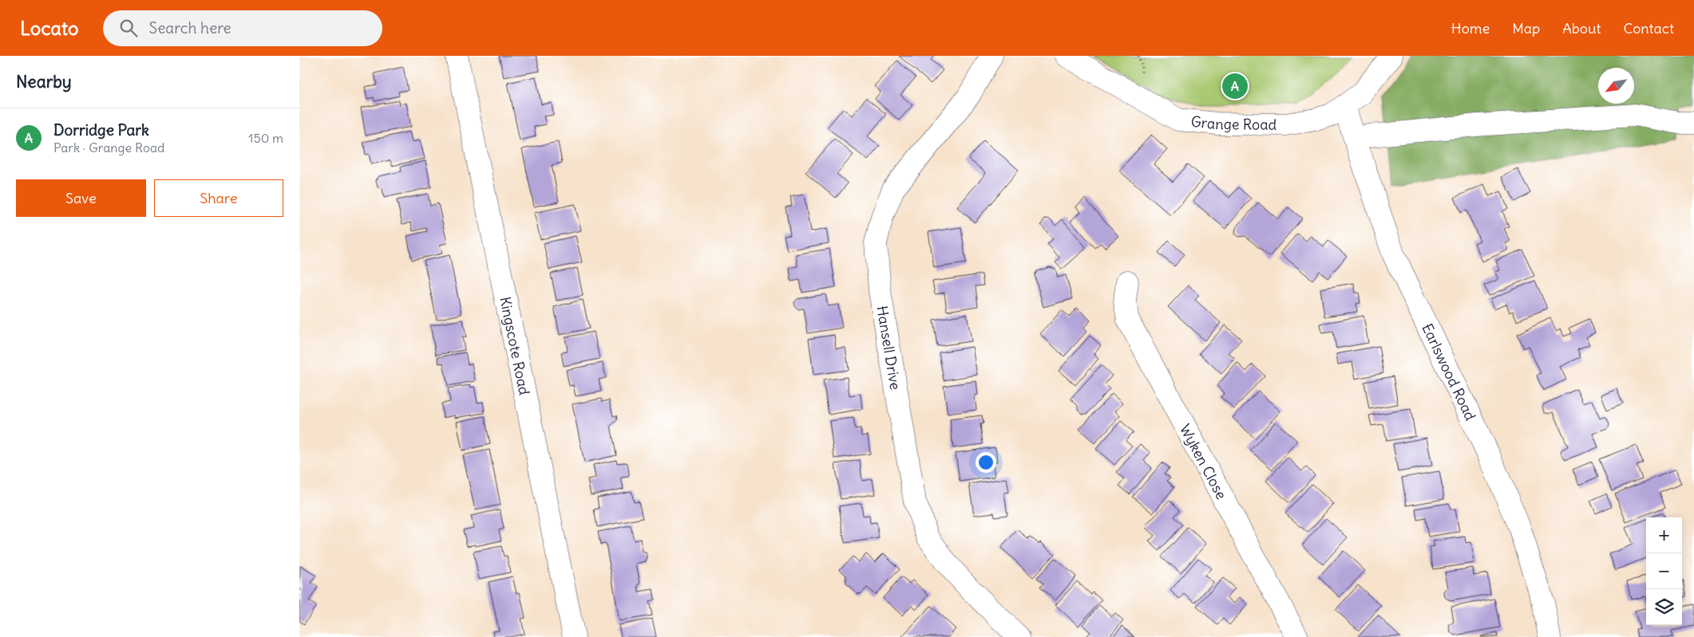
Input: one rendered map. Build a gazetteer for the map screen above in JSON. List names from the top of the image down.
{
  "streets": {
    "street": [
      "Grange Road",
      "Kingscote Road",
      "Hansell Drive",
      "Earlswood Road",
      "Wyken Close"
    ]
  },
  "crossings": [
    ["Grange Road", "Earlswood Road"]
  ],
  "north": "bottom left",
  "page": {
    "header": "Locato",
    "search": "Search here",
    "nav": [
      "Home",
      "Map",
      "About",
      "Contact"
    ],
    "heading": "Nearby",
    "pins": "A",
    "list": [
      {
        "mark": "A",
        "name": "Dorridge Park",
        "note": "Park · Grange Road",
        "value": "150 m"
      }
    ],
    "buttons": ["Save", "Share"],
    "map_buttons": ["+", "−"]
  }
}
